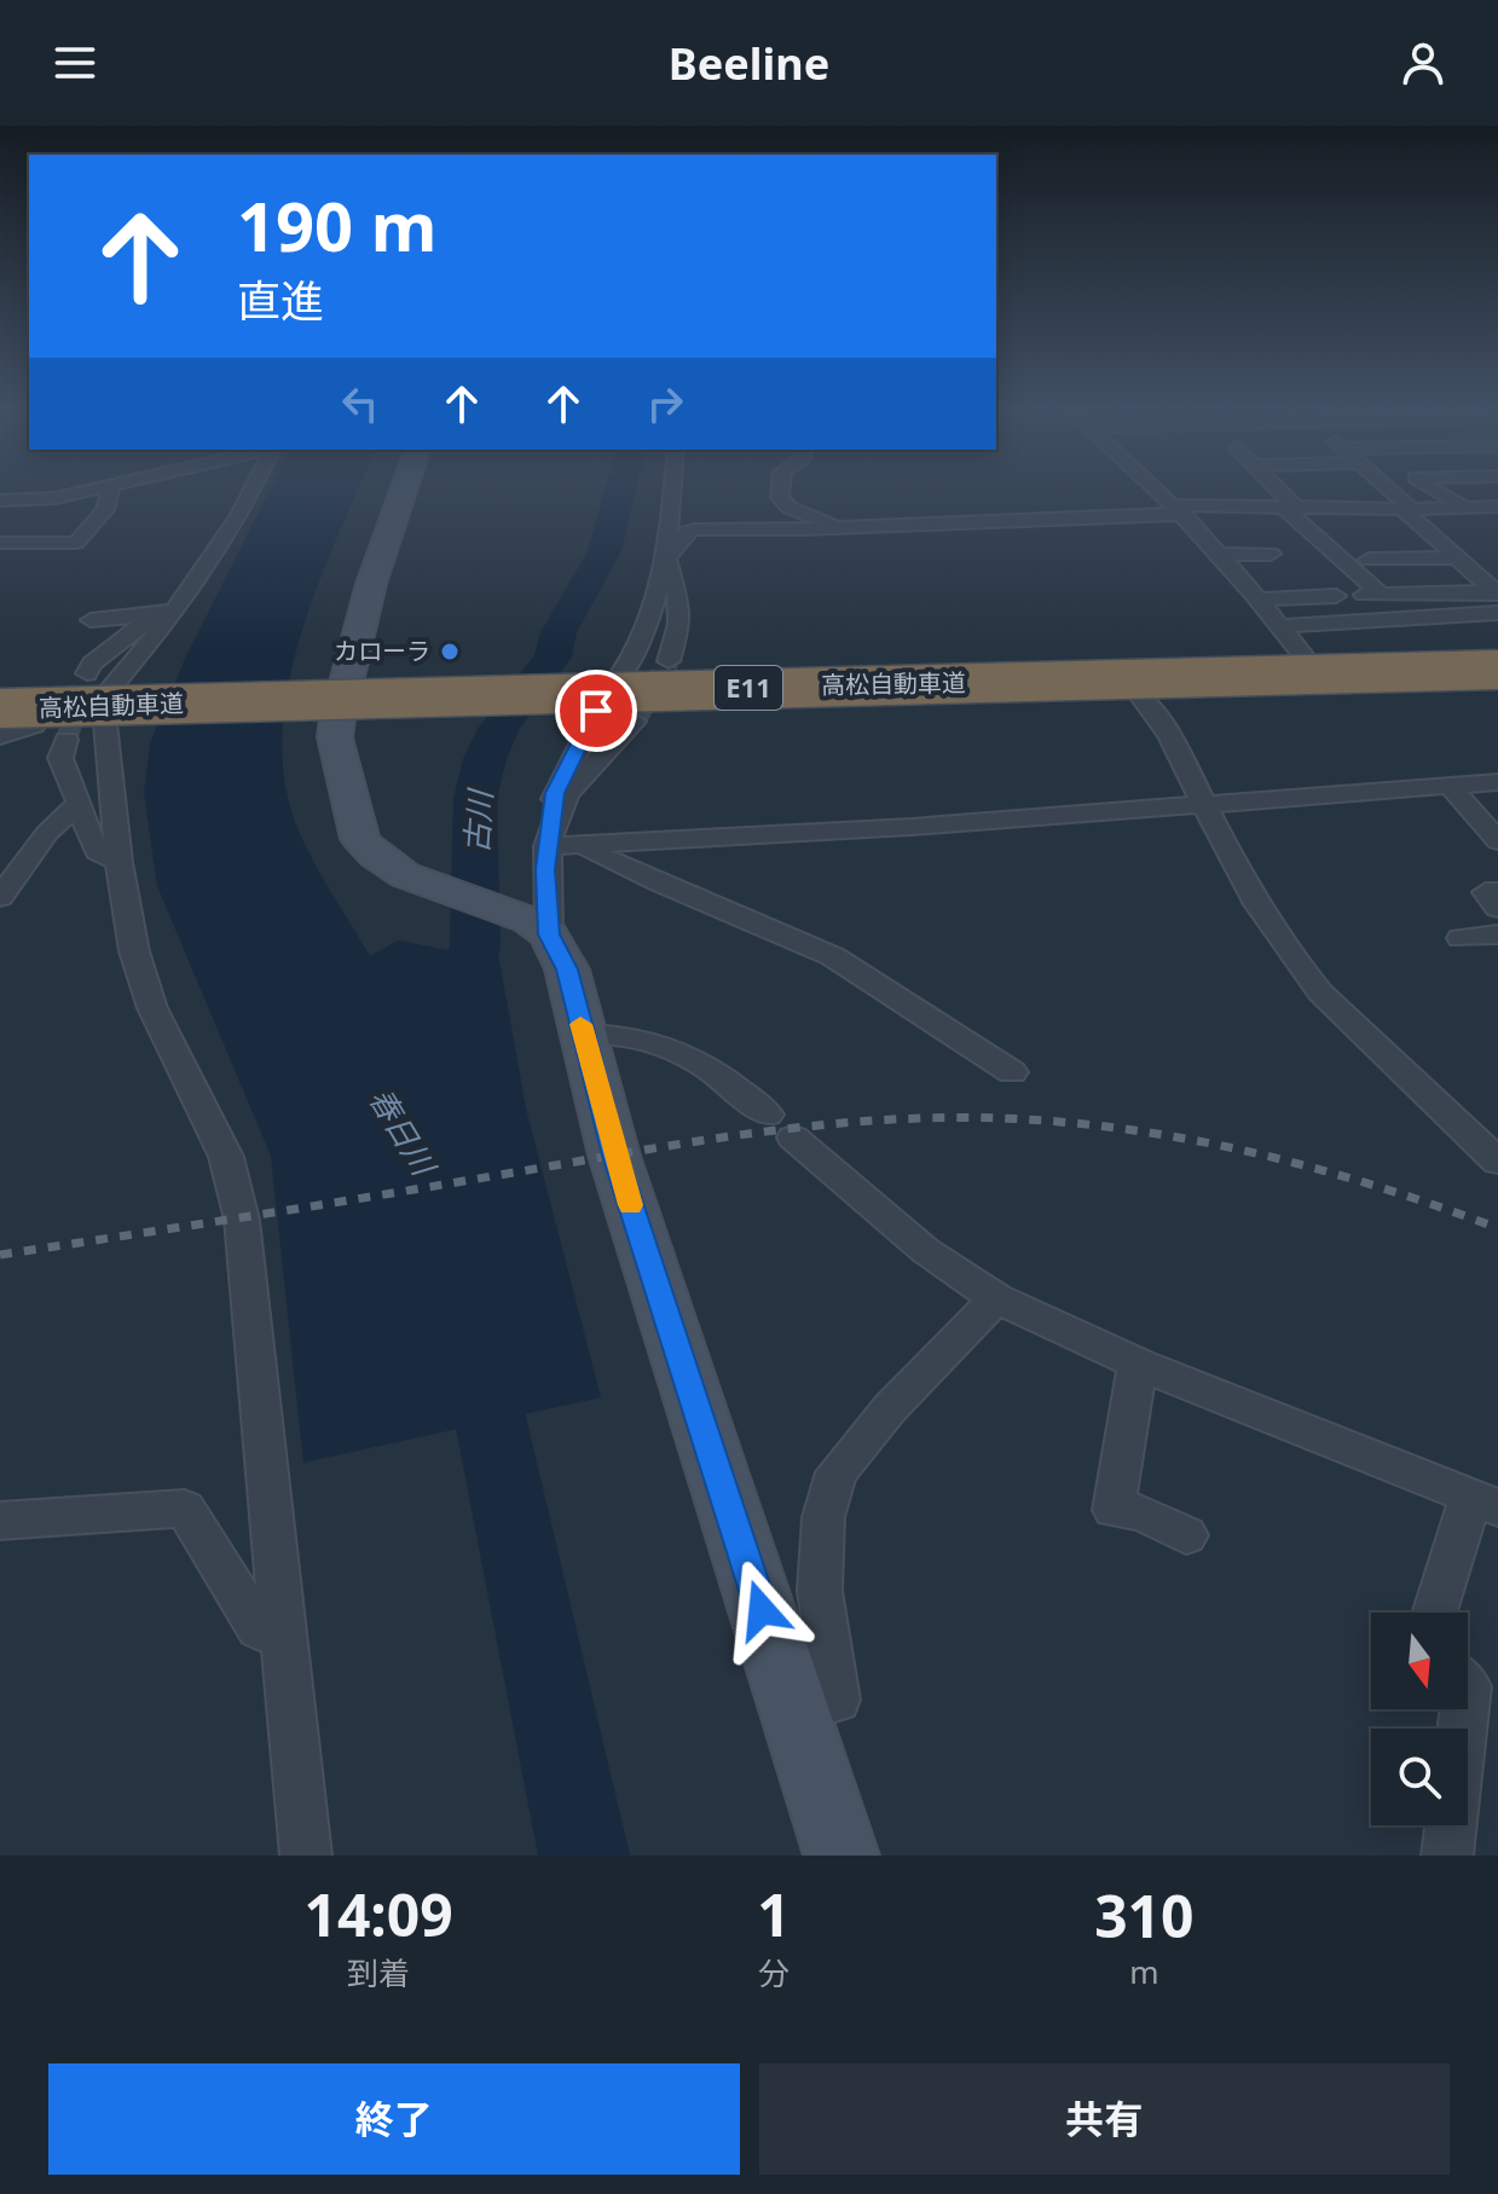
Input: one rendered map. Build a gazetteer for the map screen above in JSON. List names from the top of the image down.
{
  "streets": {
    "highway": ["高松自動車道", "E11"]
  },
  "water": ["古川", "春日川"],
  "places": ["カローラ"],
  "north": "bottom",
  "page": {
    "header": "Beeline",
    "turn": ["190 m", "直進"],
    "eta": [
      "14:09",
      "到着",
      "1",
      "分",
      "310",
      "m"
    ],
    "buttons": ["終了", "共有"]
  }
}
